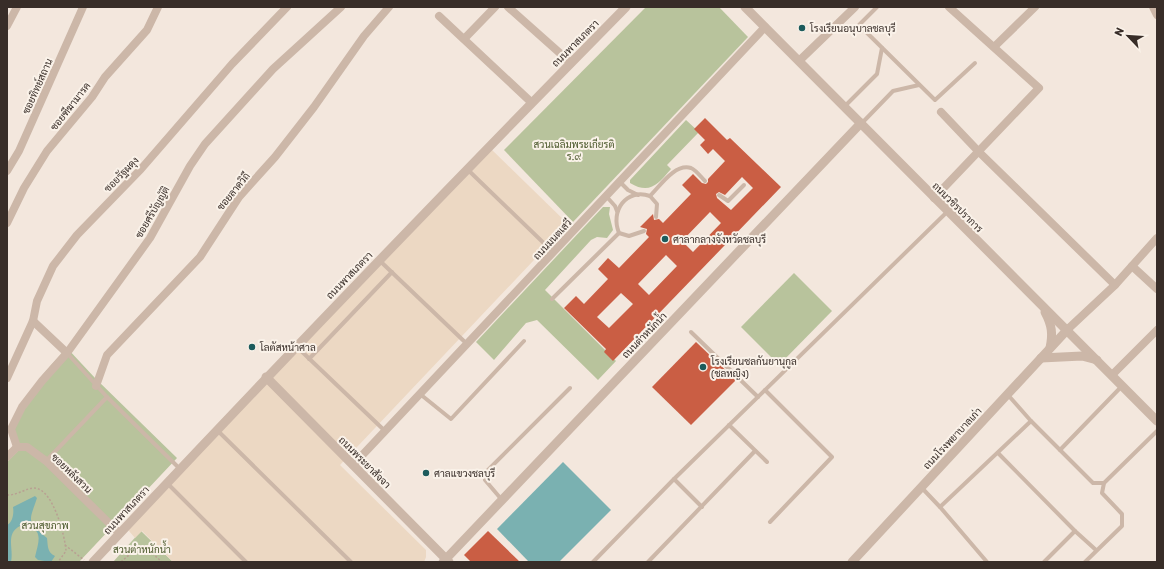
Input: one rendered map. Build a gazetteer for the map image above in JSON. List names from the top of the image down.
{
  "streets": {
    "street": [
      "ถนนพาสเภตรา",
      "ซอยทิทย์สถาน",
      "ซอยฑีฆามารค",
      "ซอยรัฐผดุง",
      "ซอยลาดวิถี",
      "ถนนวชิรปราการ",
      "ซอยศรีบัญญัติ",
      "ถนนมนตเสวี",
      "ถนนตำหนักน้ำ",
      "ถนนโรงพยาบาลเก่า",
      "ถนนพระยาสัจจา",
      "ซอยหลังสวน"
    ]
  },
  "crossings": [
    ["ถนนพาสเภตรา", "ถนนพระยาสัจจา"],
    ["ถนนพาสเภตรา", "ซอยหลังสวน"],
    ["ถนนวชิรปราการ", "ถนนมนตเสวี"],
    ["ถนนวชิรปราการ", "ถนนตำหนักน้ำ"],
    ["ถนนวชิรปราการ", "ถนนโรงพยาบาลเก่า"],
    ["ซอยศรีบัญญัติ", "ซอยหลังสวน"],
    ["ถนนมนตเสวี", "ถนนพระยาสัจจา"],
    ["ถนนตำหนักน้ำ", "ถนนพระยาสัจจา"]
  ],
  "parks": ["สวนเฉลิมพระเกียรติ ร.๙", "สวนสุขภาพ", "สวนตำหนักน้ำ"],
  "places": [
    "โรงเรียนอนุบาลชลบุรี",
    "ศาลากลางจังหวัดชลบุรี",
    "โลตัสหน้าศาล",
    "โรงเรียนชลกันยานุกูล (ชลหญิง)",
    "ศาลแขวงชลบุรี"
  ],
  "north": "top left"
}
